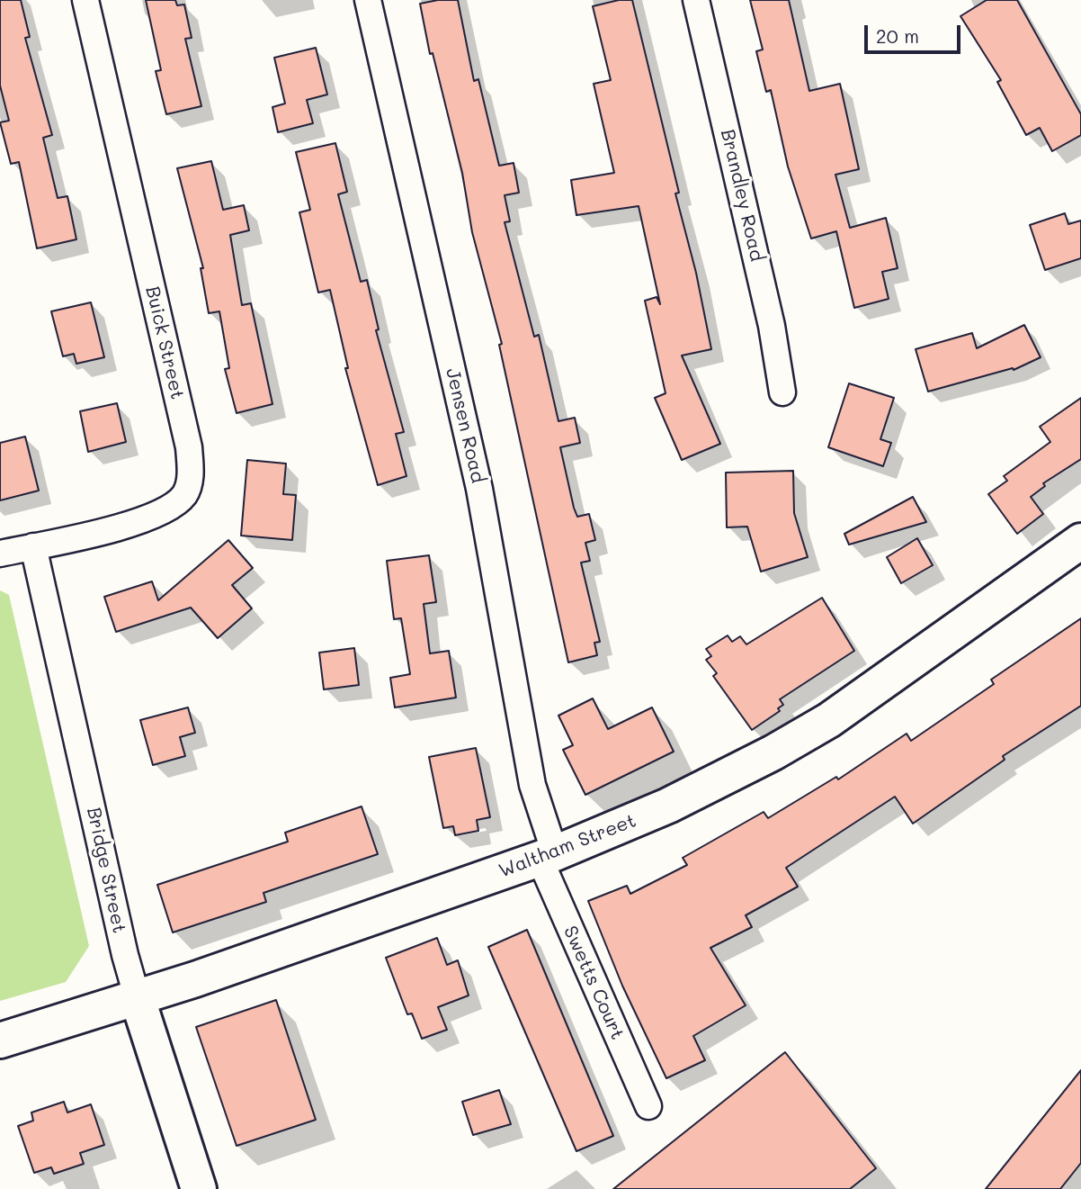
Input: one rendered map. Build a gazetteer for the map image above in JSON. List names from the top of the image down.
{
  "streets": {
    "street": [
      "Brandley Road",
      "Buick Street",
      "Jensen Road",
      "Waltham Street",
      "Bridge Street",
      "Swetts Court"
    ]
  },
  "crossings": [
    ["Buick Street", "Bridge Street"],
    ["Jensen Road", "Waltham Street"],
    ["Jensen Road", "Swetts Court"],
    ["Waltham Street", "Bridge Street"],
    ["Waltham Street", "Swetts Court"]
  ],
  "scale_bar": "20 m"
}
